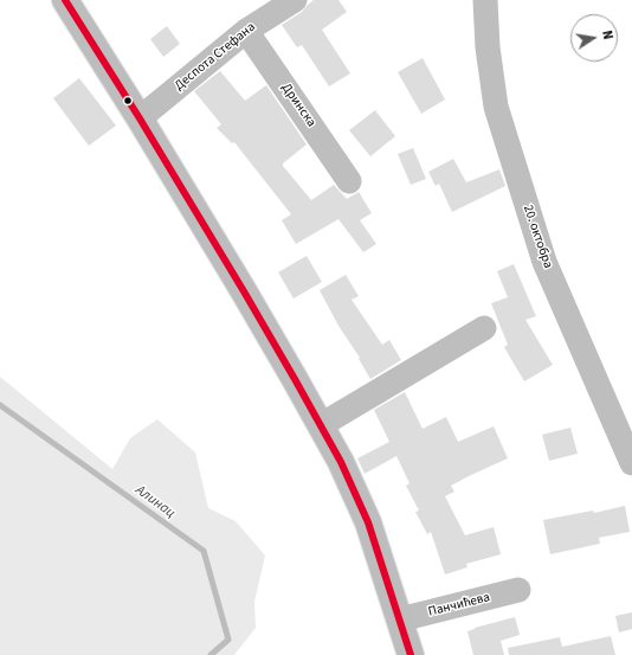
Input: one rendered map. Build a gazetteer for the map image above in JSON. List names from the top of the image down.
{
  "streets": {
    "street": [
      "Деспота Стефана",
      "Дринска",
      "20. октобра",
      "Панчићева"
    ]
  },
  "crossings": [
    ["Деспота Стефана", "Дринска"]
  ],
  "water": ["Алинац"],
  "north": "right"
}
